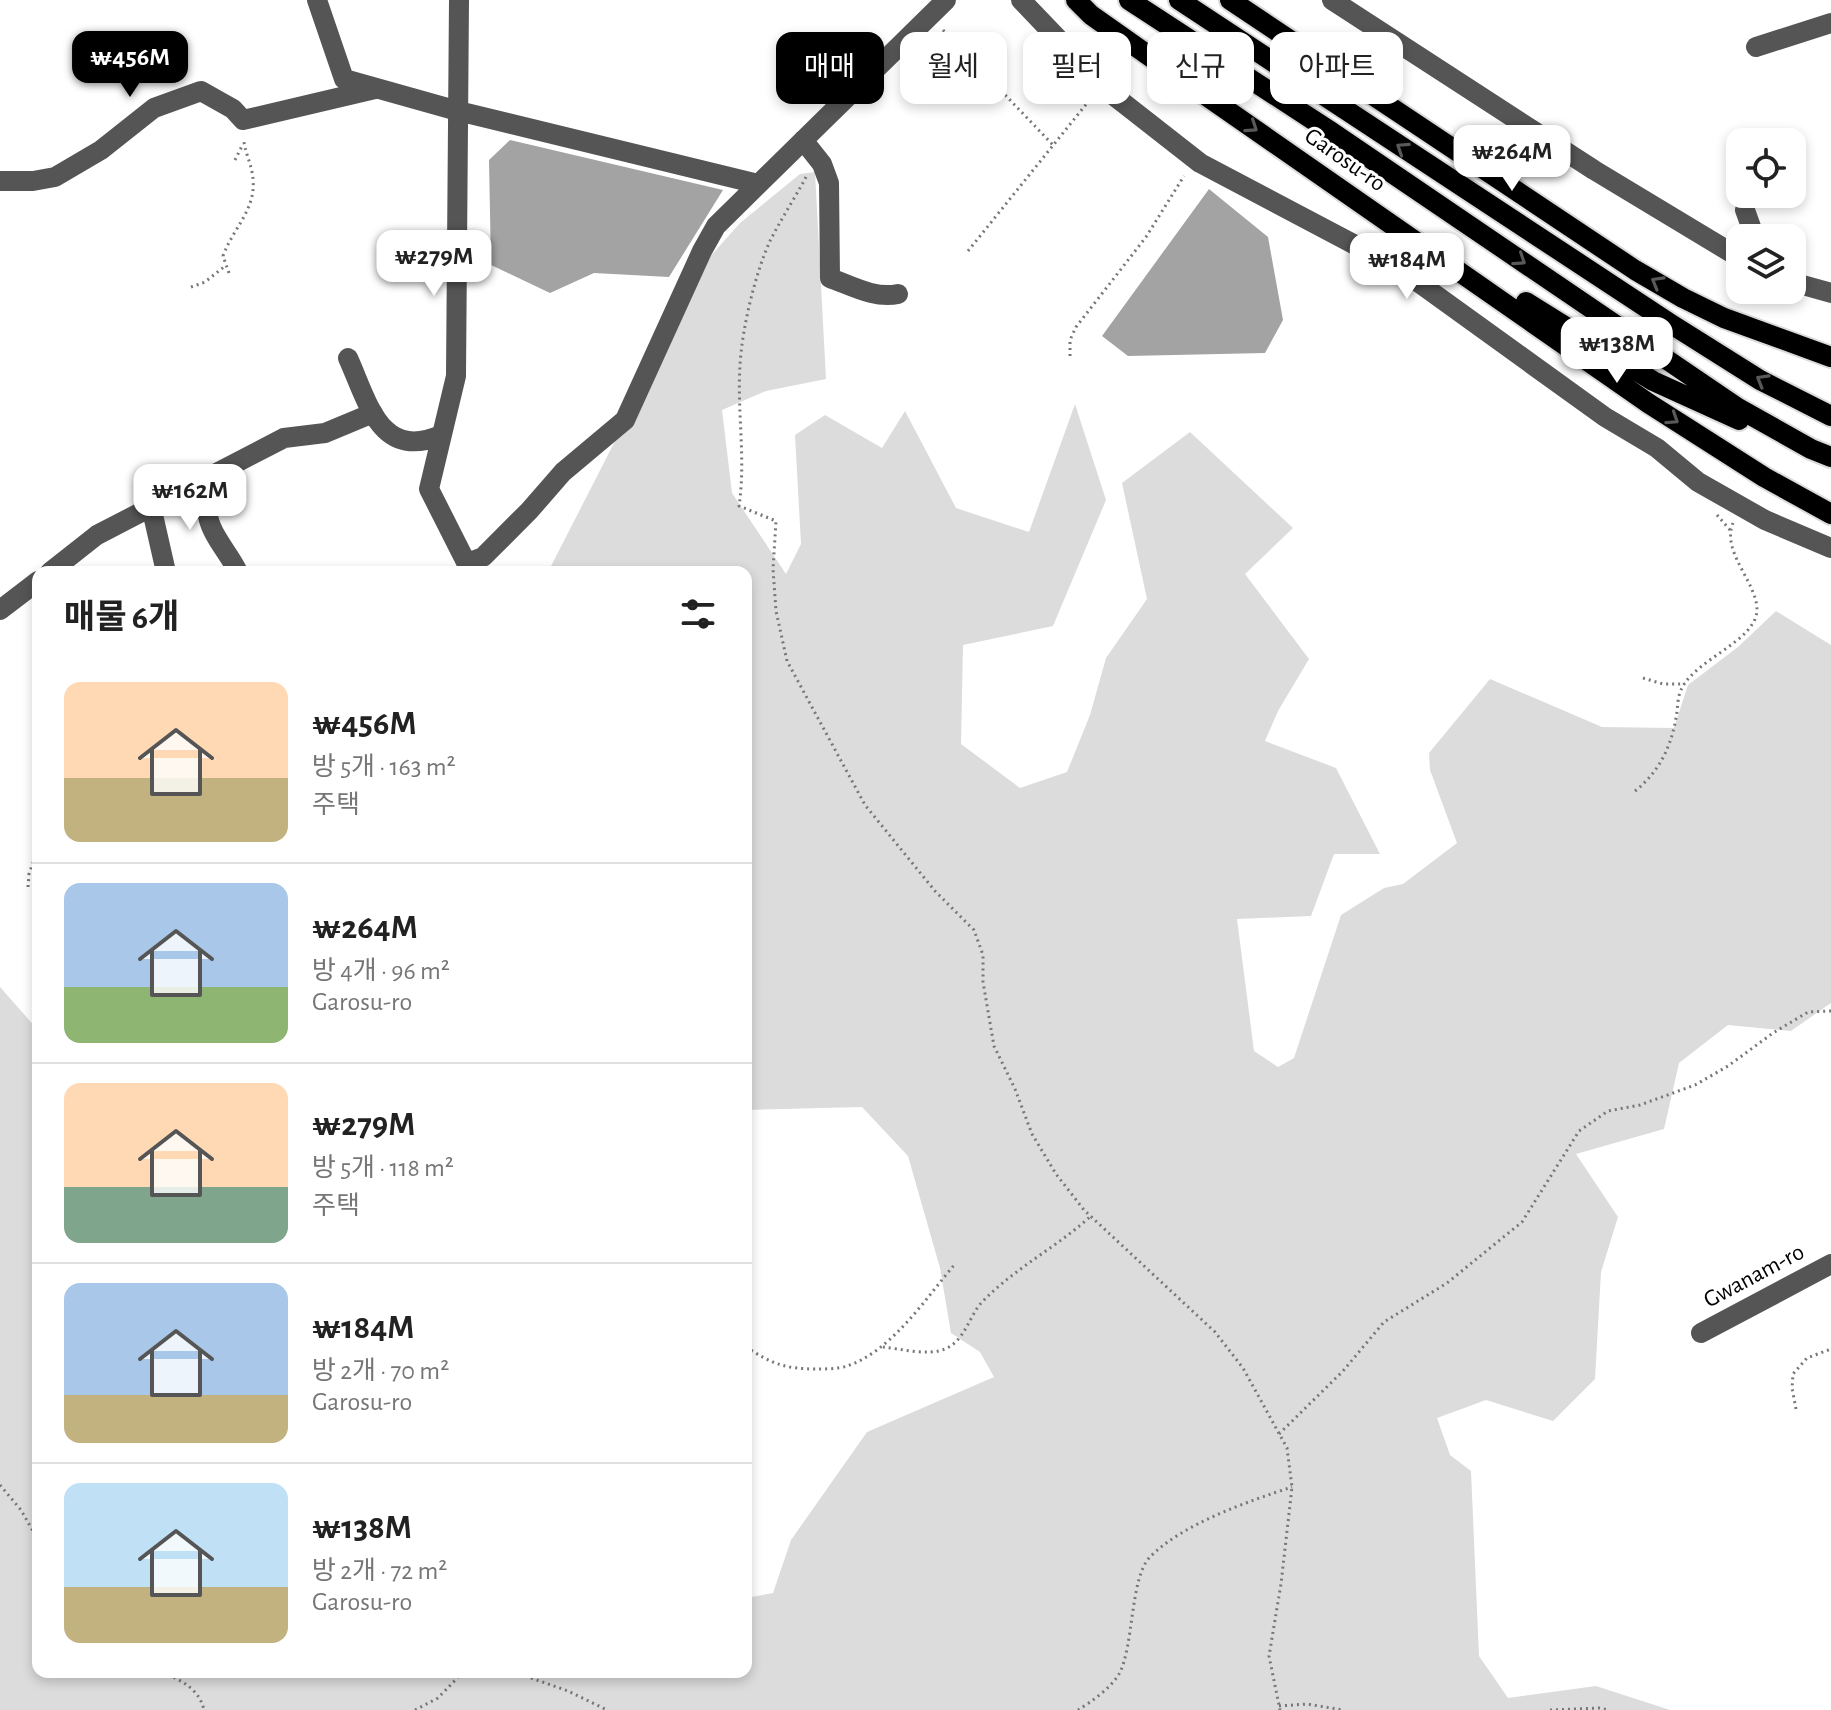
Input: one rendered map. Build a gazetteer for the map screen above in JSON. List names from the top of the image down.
{
  "streets": {
    "main road": ["Garosu-ro"],
    "street": ["Gwanam-ro"]
  },
  "page": {
    "price": [
      "₩456M",
      "₩264M",
      "₩279M",
      "₩184M",
      "₩138M",
      "₩162M"
    ],
    "chip": [
      "매매",
      "월세",
      "필터",
      "신규",
      "아파트"
    ],
    "heading": "매물 6개",
    "list": [
      {
        "name": "₩456M",
        "note": "방 5개 · 163 m² · 주택"
      },
      {
        "name": "₩264M",
        "note": "방 4개 · 96 m² · Garosu-ro"
      },
      {
        "name": "₩279M",
        "note": "방 5개 · 118 m² · 주택"
      },
      {
        "name": "₩184M",
        "note": "방 2개 · 70 m² · Garosu-ro"
      },
      {
        "name": "₩138M",
        "note": "방 2개 · 72 m² · Garosu-ro"
      }
    ]
  }
}
